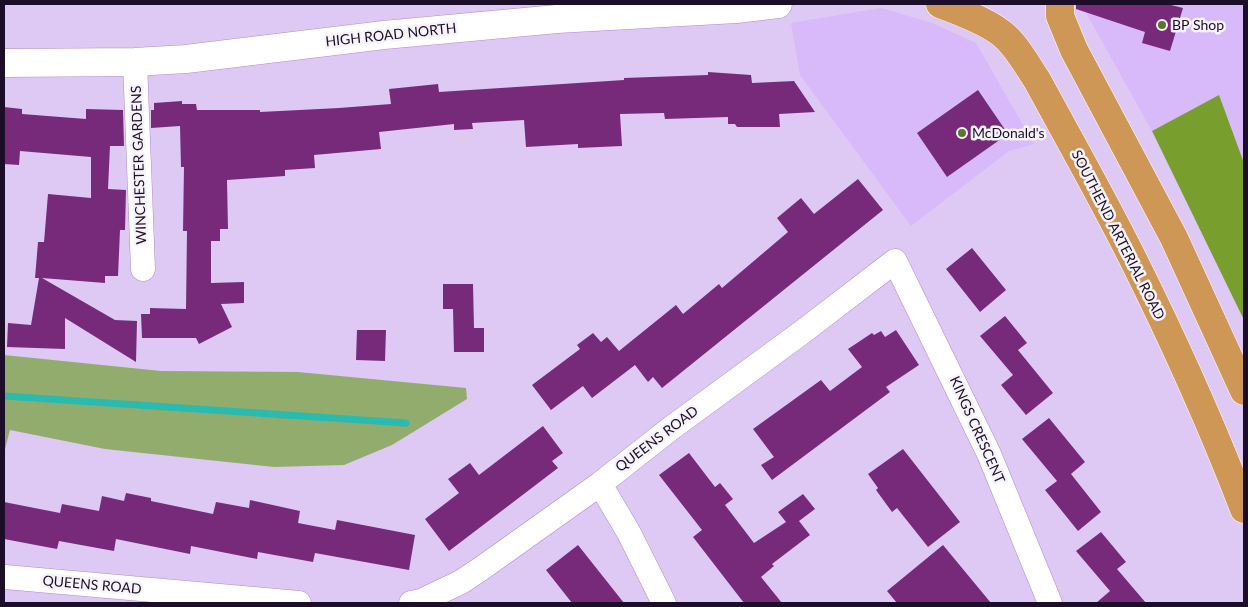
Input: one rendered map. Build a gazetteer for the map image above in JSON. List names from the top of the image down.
{
  "streets": {
    "highway": ["SOUTHEND ARTERIAL ROAD"],
    "street": [
      "HIGH ROAD NORTH",
      "WINCHESTER GARDENS",
      "KINGS CRESCENT",
      "QUEENS ROAD"
    ]
  },
  "crossings": [
    ["HIGH ROAD NORTH", "WINCHESTER GARDENS"],
    ["KINGS CRESCENT", "QUEENS ROAD"]
  ],
  "places": ["BP Shop", "McDonald's"]
}
